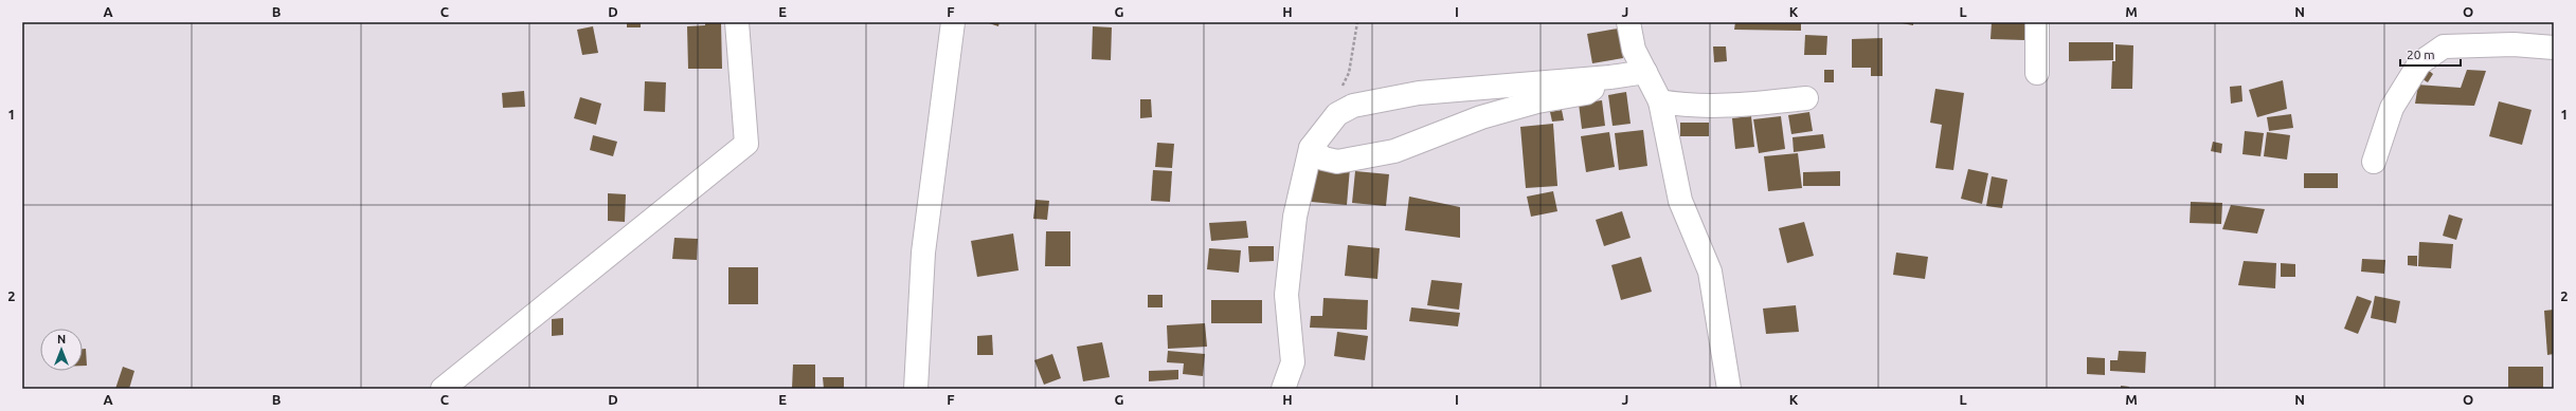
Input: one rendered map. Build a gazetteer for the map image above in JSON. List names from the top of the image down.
{
  "scale_bar": "20 m",
  "north": "top",
  "grid": {
    "columns": [
      "A",
      "B",
      "C",
      "D",
      "E",
      "F",
      "G",
      "H",
      "I",
      "J",
      "K",
      "L",
      "M",
      "N",
      "O"
    ],
    "rows": ["1", "2"]
  }
}
